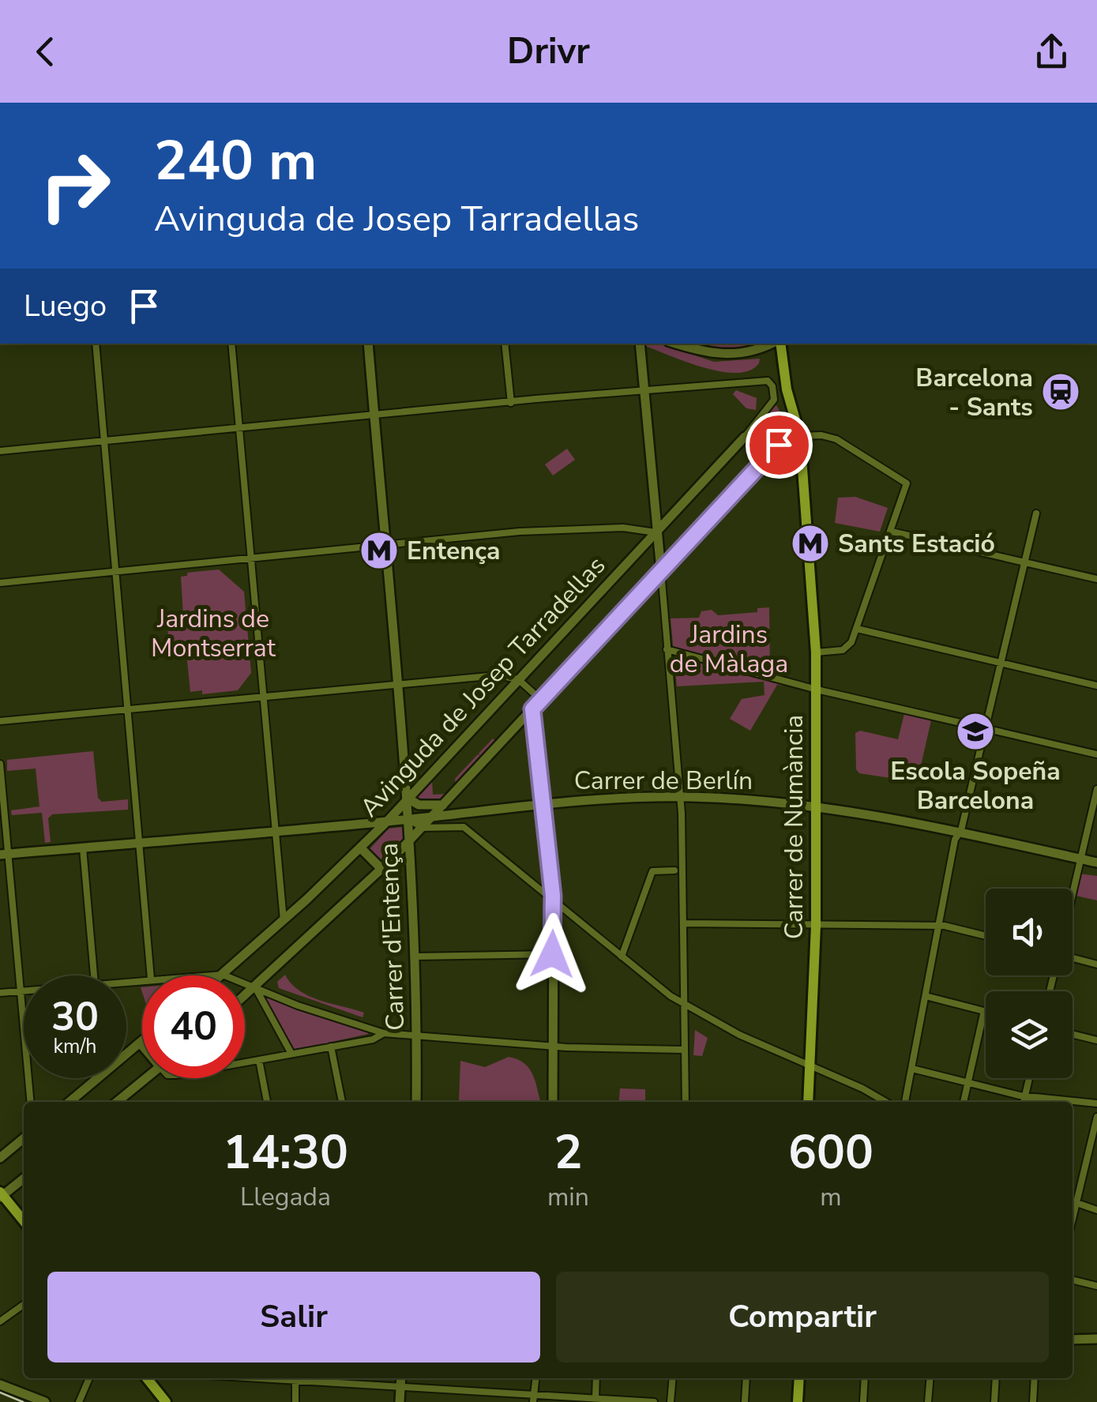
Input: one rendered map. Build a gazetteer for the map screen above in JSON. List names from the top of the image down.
{
  "streets": {
    "main road": [
      "Avinguda de Josep Tarradellas",
      "Carrer de Berlín",
      "Carrer de Numància",
      "Carrer d'Entença"
    ]
  },
  "crossings": [
    ["Avinguda de Josep Tarradellas", "Carrer de Berlín"],
    ["Avinguda de Josep Tarradellas", "Carrer de Numància"],
    ["Avinguda de Josep Tarradellas", "Carrer d'Entença"],
    ["Carrer de Berlín", "Carrer de Numància"]
  ],
  "parks": ["Jardins de Montserrat", "Jardins de Màlaga"],
  "places": {
    "station": ["Barcelona - Sants"],
    "metro station": ["Sants Estació", "Entença"],
    "school or university": ["Escola Sopeña Barcelona"]
  },
  "page": {
    "header": "Drivr",
    "turn": ["240 m", "Avinguda de Josep Tarradellas"],
    "then": "Luego",
    "speed": "30 km/h",
    "limit": "40",
    "eta": [
      "14:30",
      "Llegada",
      "2",
      "min",
      "600",
      "m"
    ],
    "buttons": ["Salir", "Compartir"]
  }
}
